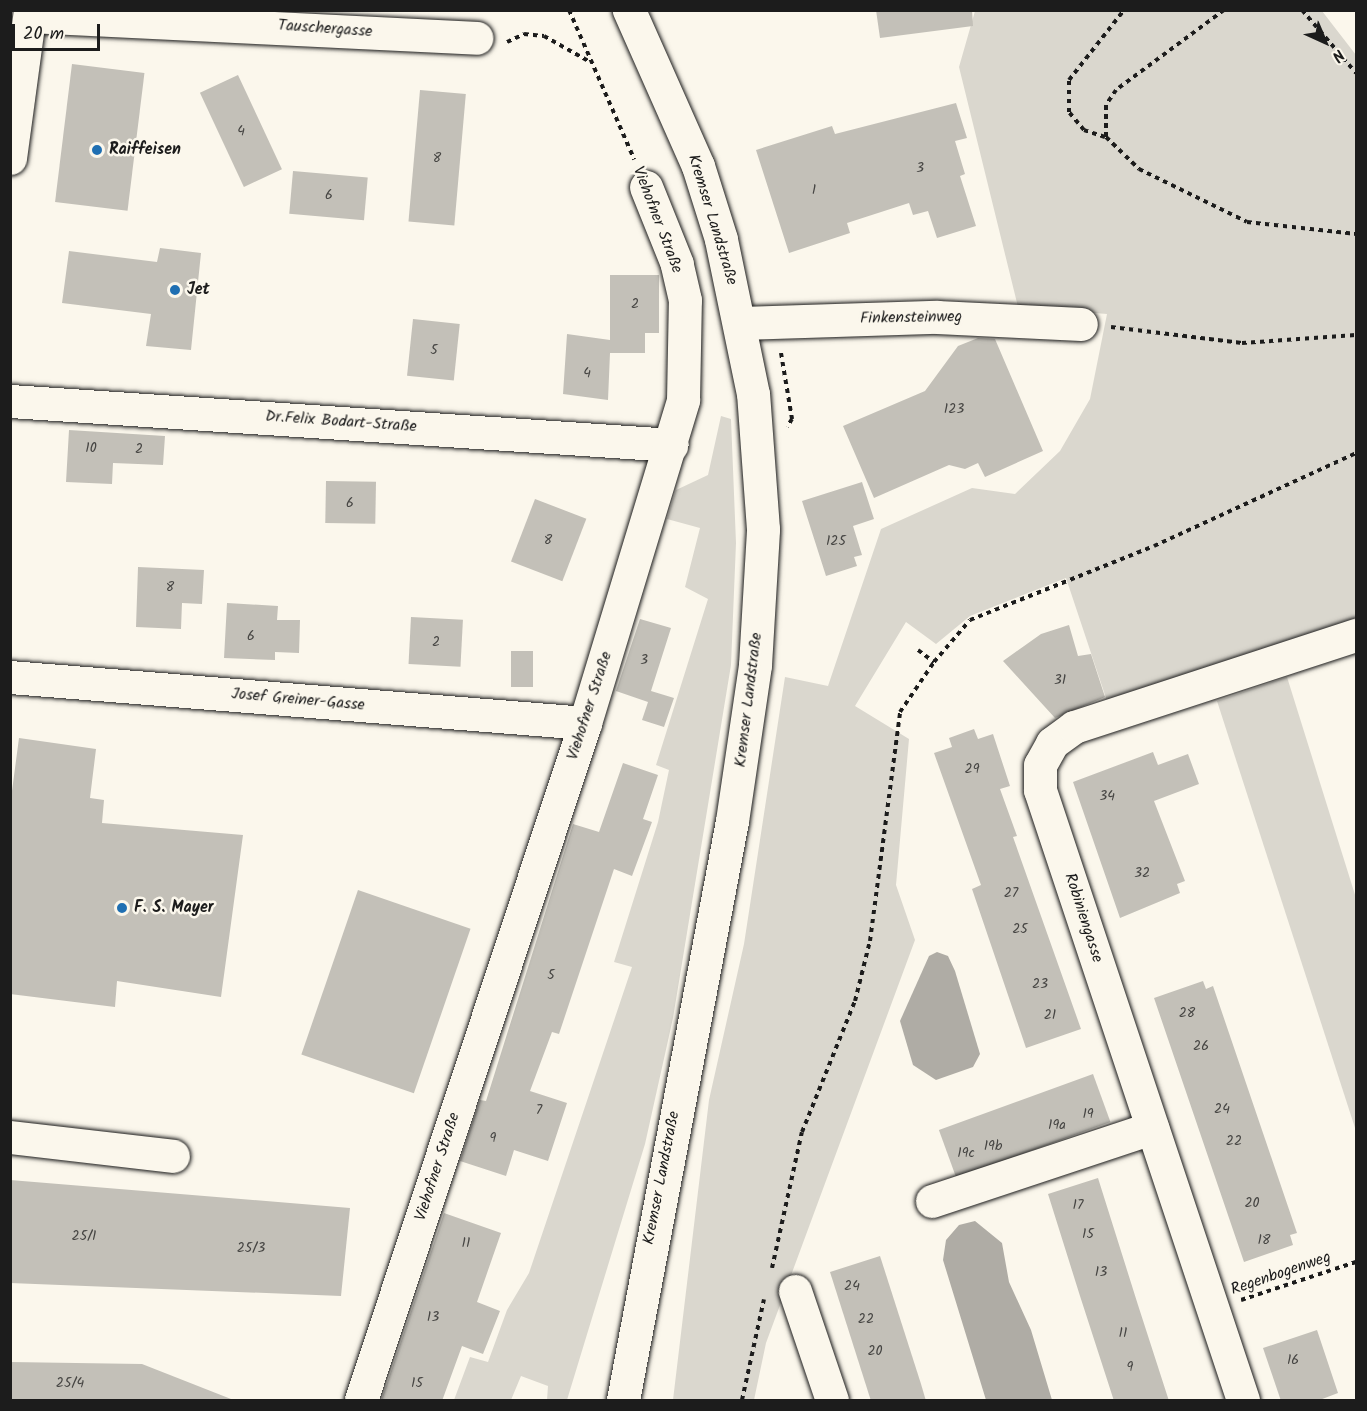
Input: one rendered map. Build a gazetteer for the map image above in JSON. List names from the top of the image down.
{
  "streets": {
    "street": [
      "Tauschergasse",
      "Viehofner Straße",
      "Kremser Landstraße",
      "Finkensteinweg",
      "Dr.Felix Bodart-Straße",
      "Josef Greiner-Gasse",
      "Robiniengasse"
    ],
    "path": ["Regenbogenweg"]
  },
  "crossings": [
    ["Viehofner Straße", "Dr.Felix Bodart-Straße"],
    ["Viehofner Straße", "Josef Greiner-Gasse"],
    ["Kremser Landstraße", "Finkensteinweg"],
    ["Robiniengasse", "Regenbogenweg"]
  ],
  "places": ["Raiffeisen", "Jet", "F. S. Mayer"],
  "house_numbers": [
    "4",
    "8",
    "3",
    "1",
    "6",
    "2",
    "5",
    "4",
    "123",
    "10",
    "2",
    "6",
    "8",
    "125",
    "8",
    "6",
    "2",
    "3",
    "31",
    "29",
    "34",
    "32",
    "27",
    "25",
    "5",
    "23",
    "28",
    "21",
    "26",
    "24",
    "7",
    "19",
    "19a",
    "9",
    "22",
    "19b",
    "19c",
    "20",
    "17",
    "15",
    "25/1",
    "18",
    "11",
    "25/3",
    "13",
    "24",
    "13",
    "22",
    "11",
    "20",
    "16",
    "9",
    "25/4",
    "15"
  ],
  "scale_bar": "20 m",
  "north": "bottom right"
}
